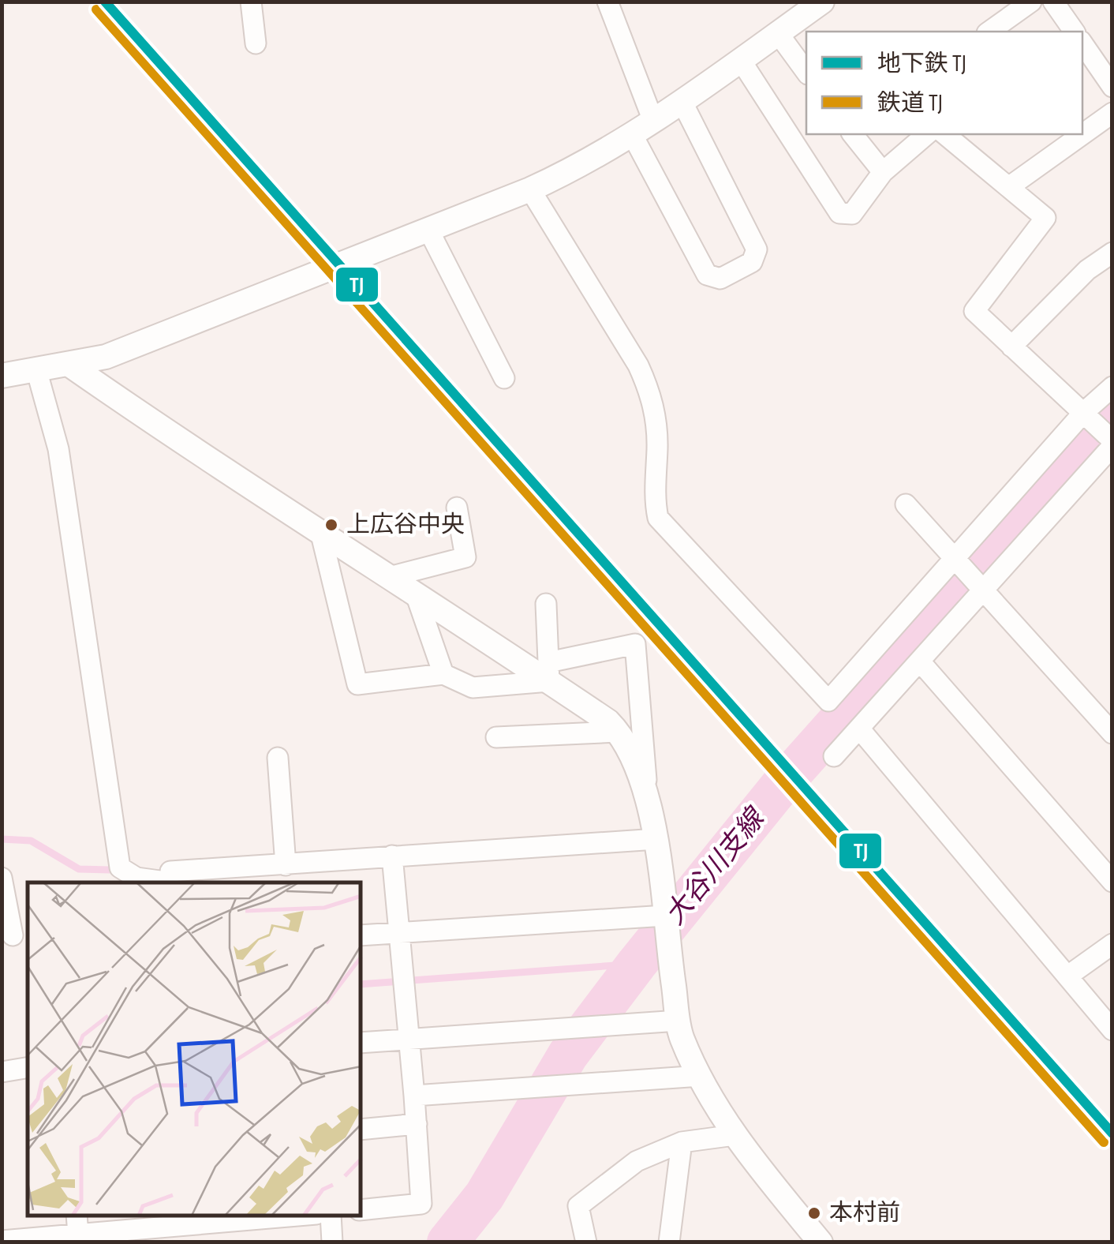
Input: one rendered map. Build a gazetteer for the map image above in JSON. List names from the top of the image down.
{
  "water": ["大谷川支線"],
  "places": ["上広谷中央", "本村前"],
  "lines": ["metro line TJ", "rail line TJ"],
  "legend": ["地下鉄 TJ", "鉄道 TJ"]
}
